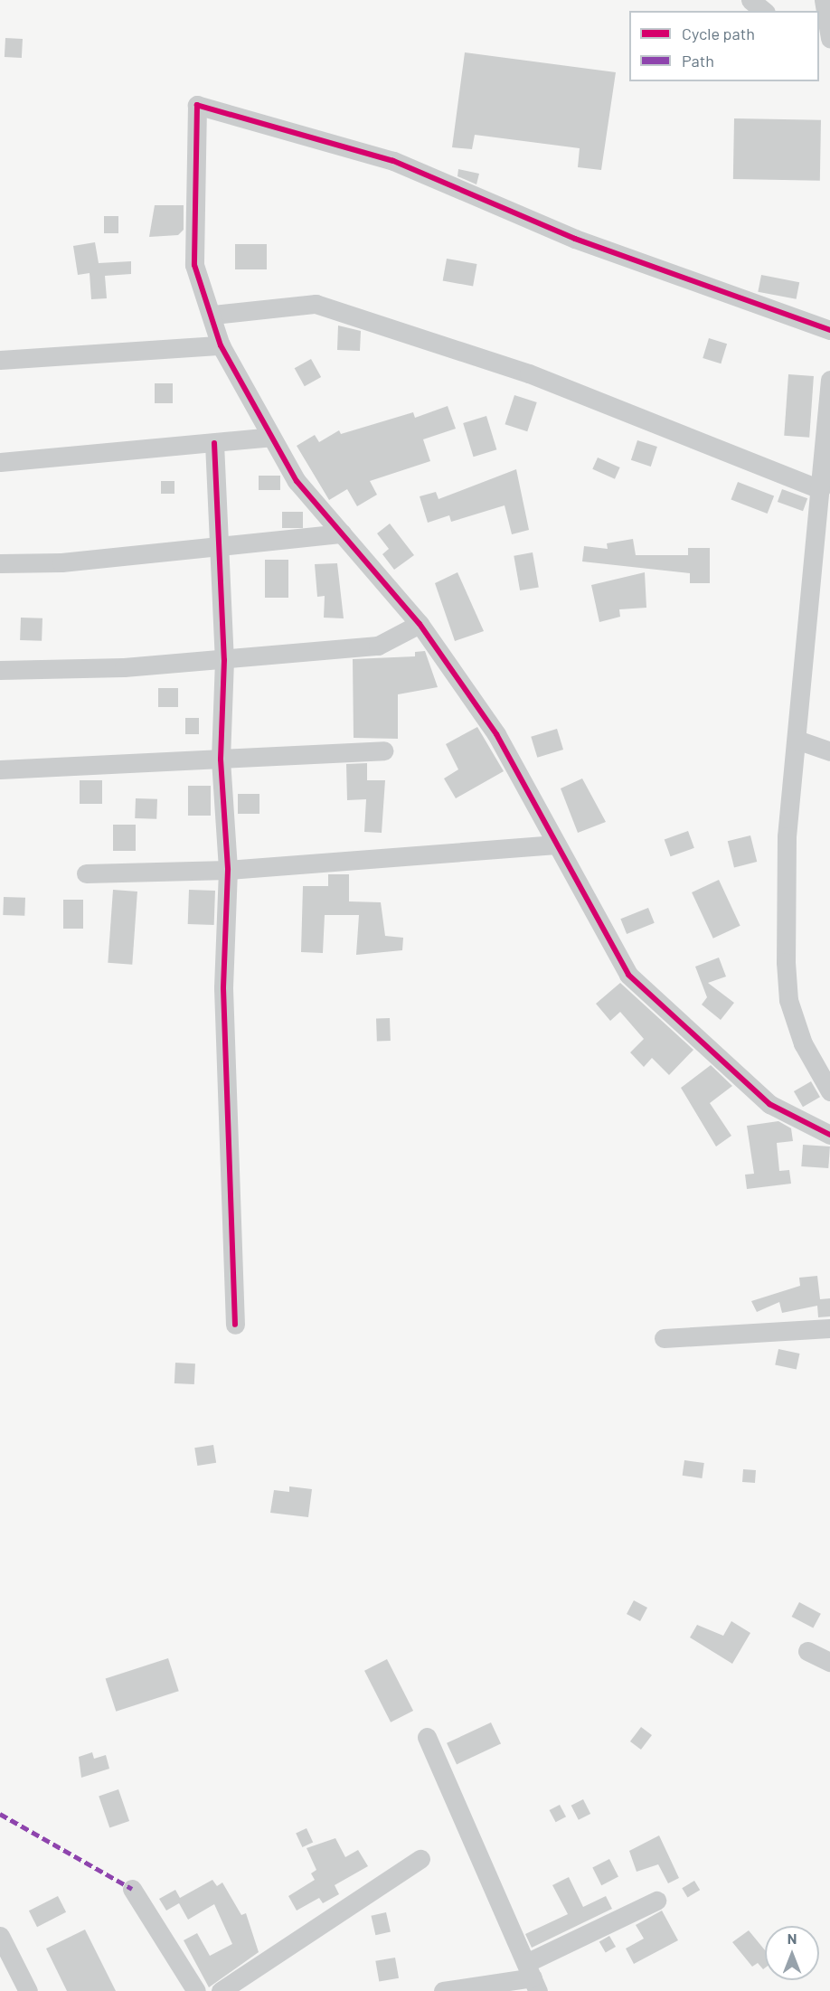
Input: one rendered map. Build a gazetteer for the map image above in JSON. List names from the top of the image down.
{
  "legend": ["Cycle path", "Path"],
  "north": "top"
}
